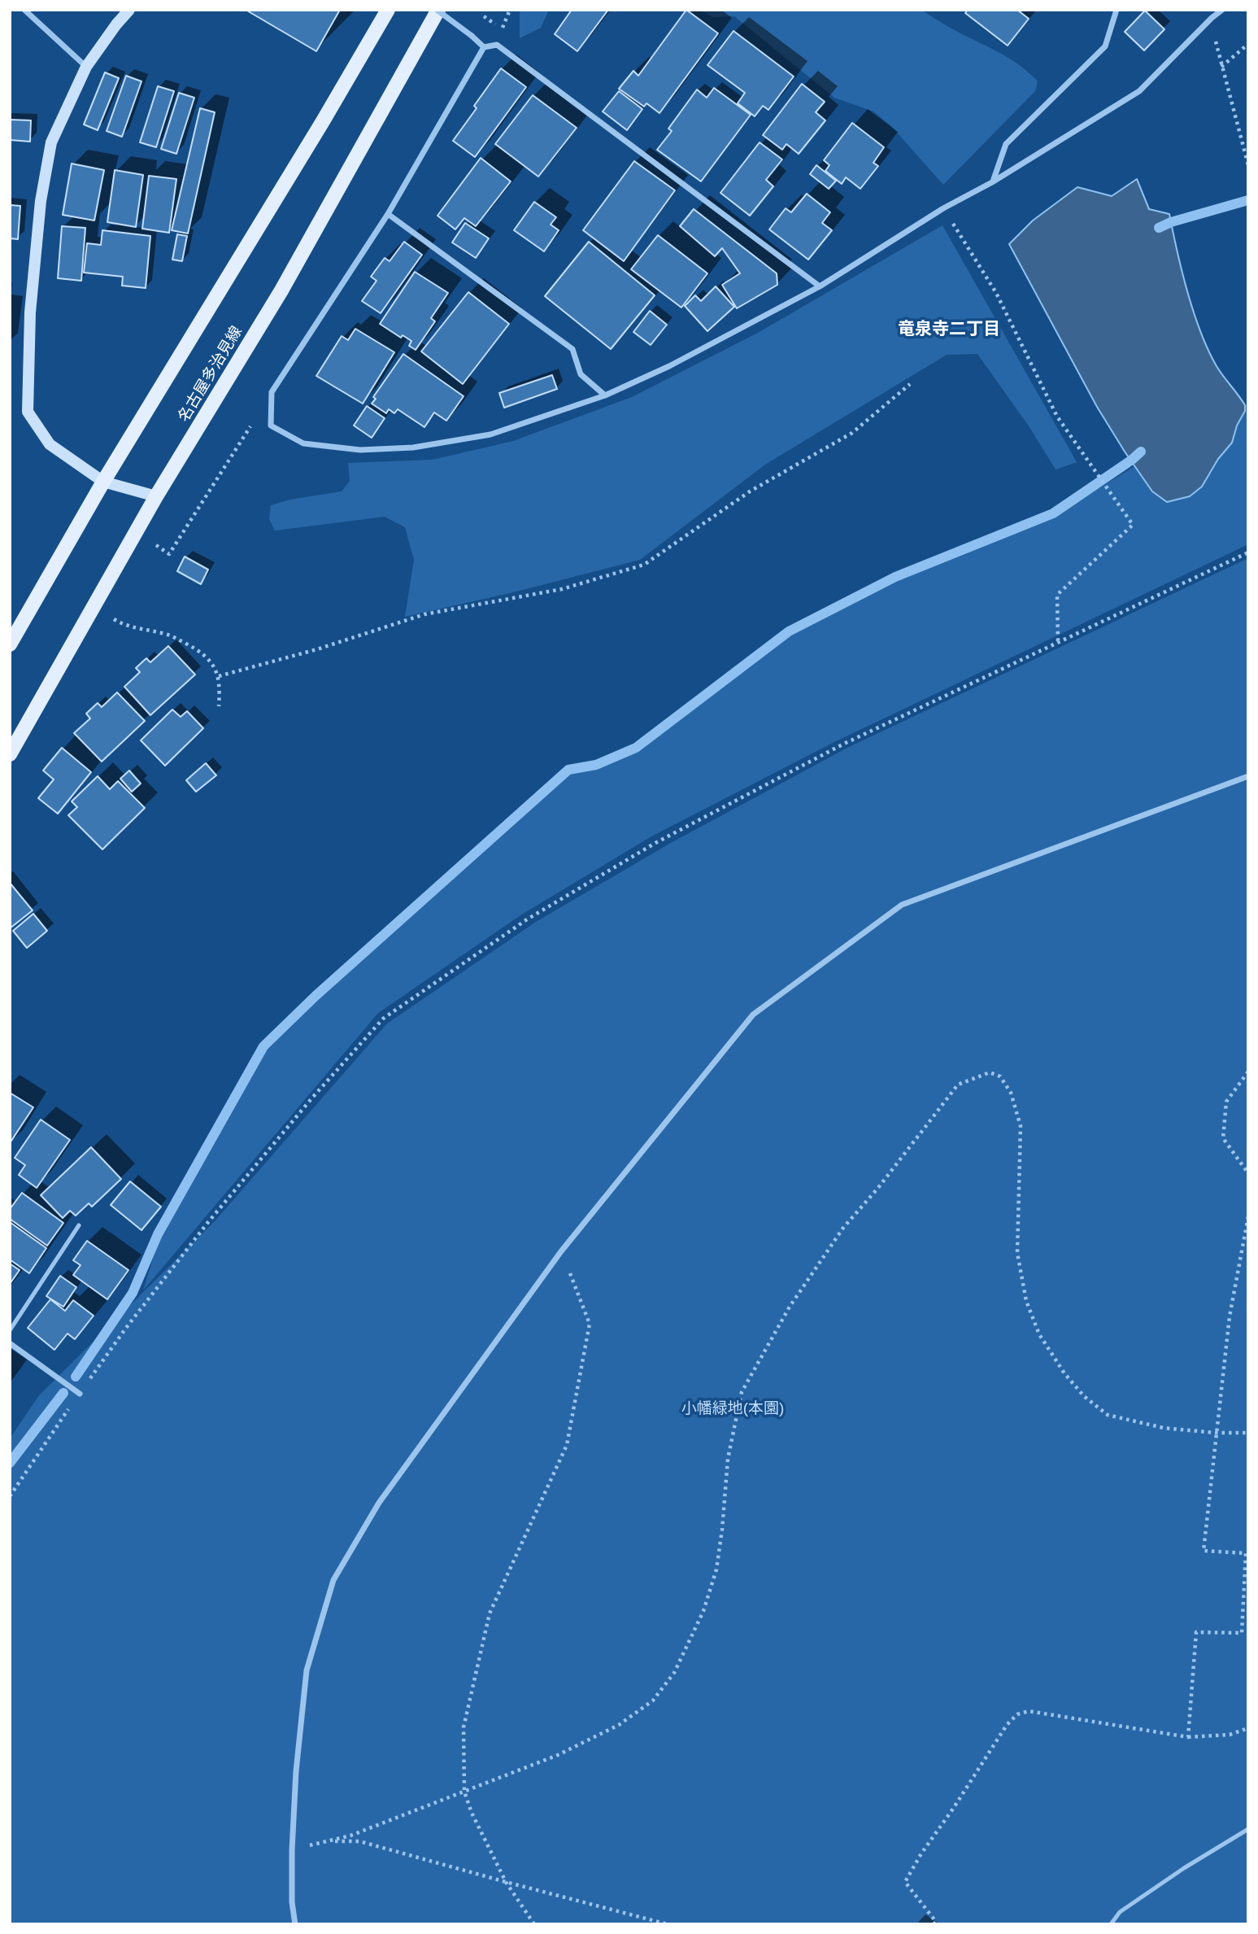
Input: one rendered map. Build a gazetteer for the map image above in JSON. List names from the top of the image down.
{
  "streets": {
    "main road": ["名古屋多治見線"]
  },
  "districts": ["竜泉寺二丁目"],
  "parks": ["小幡緑地(本園)"]
}
